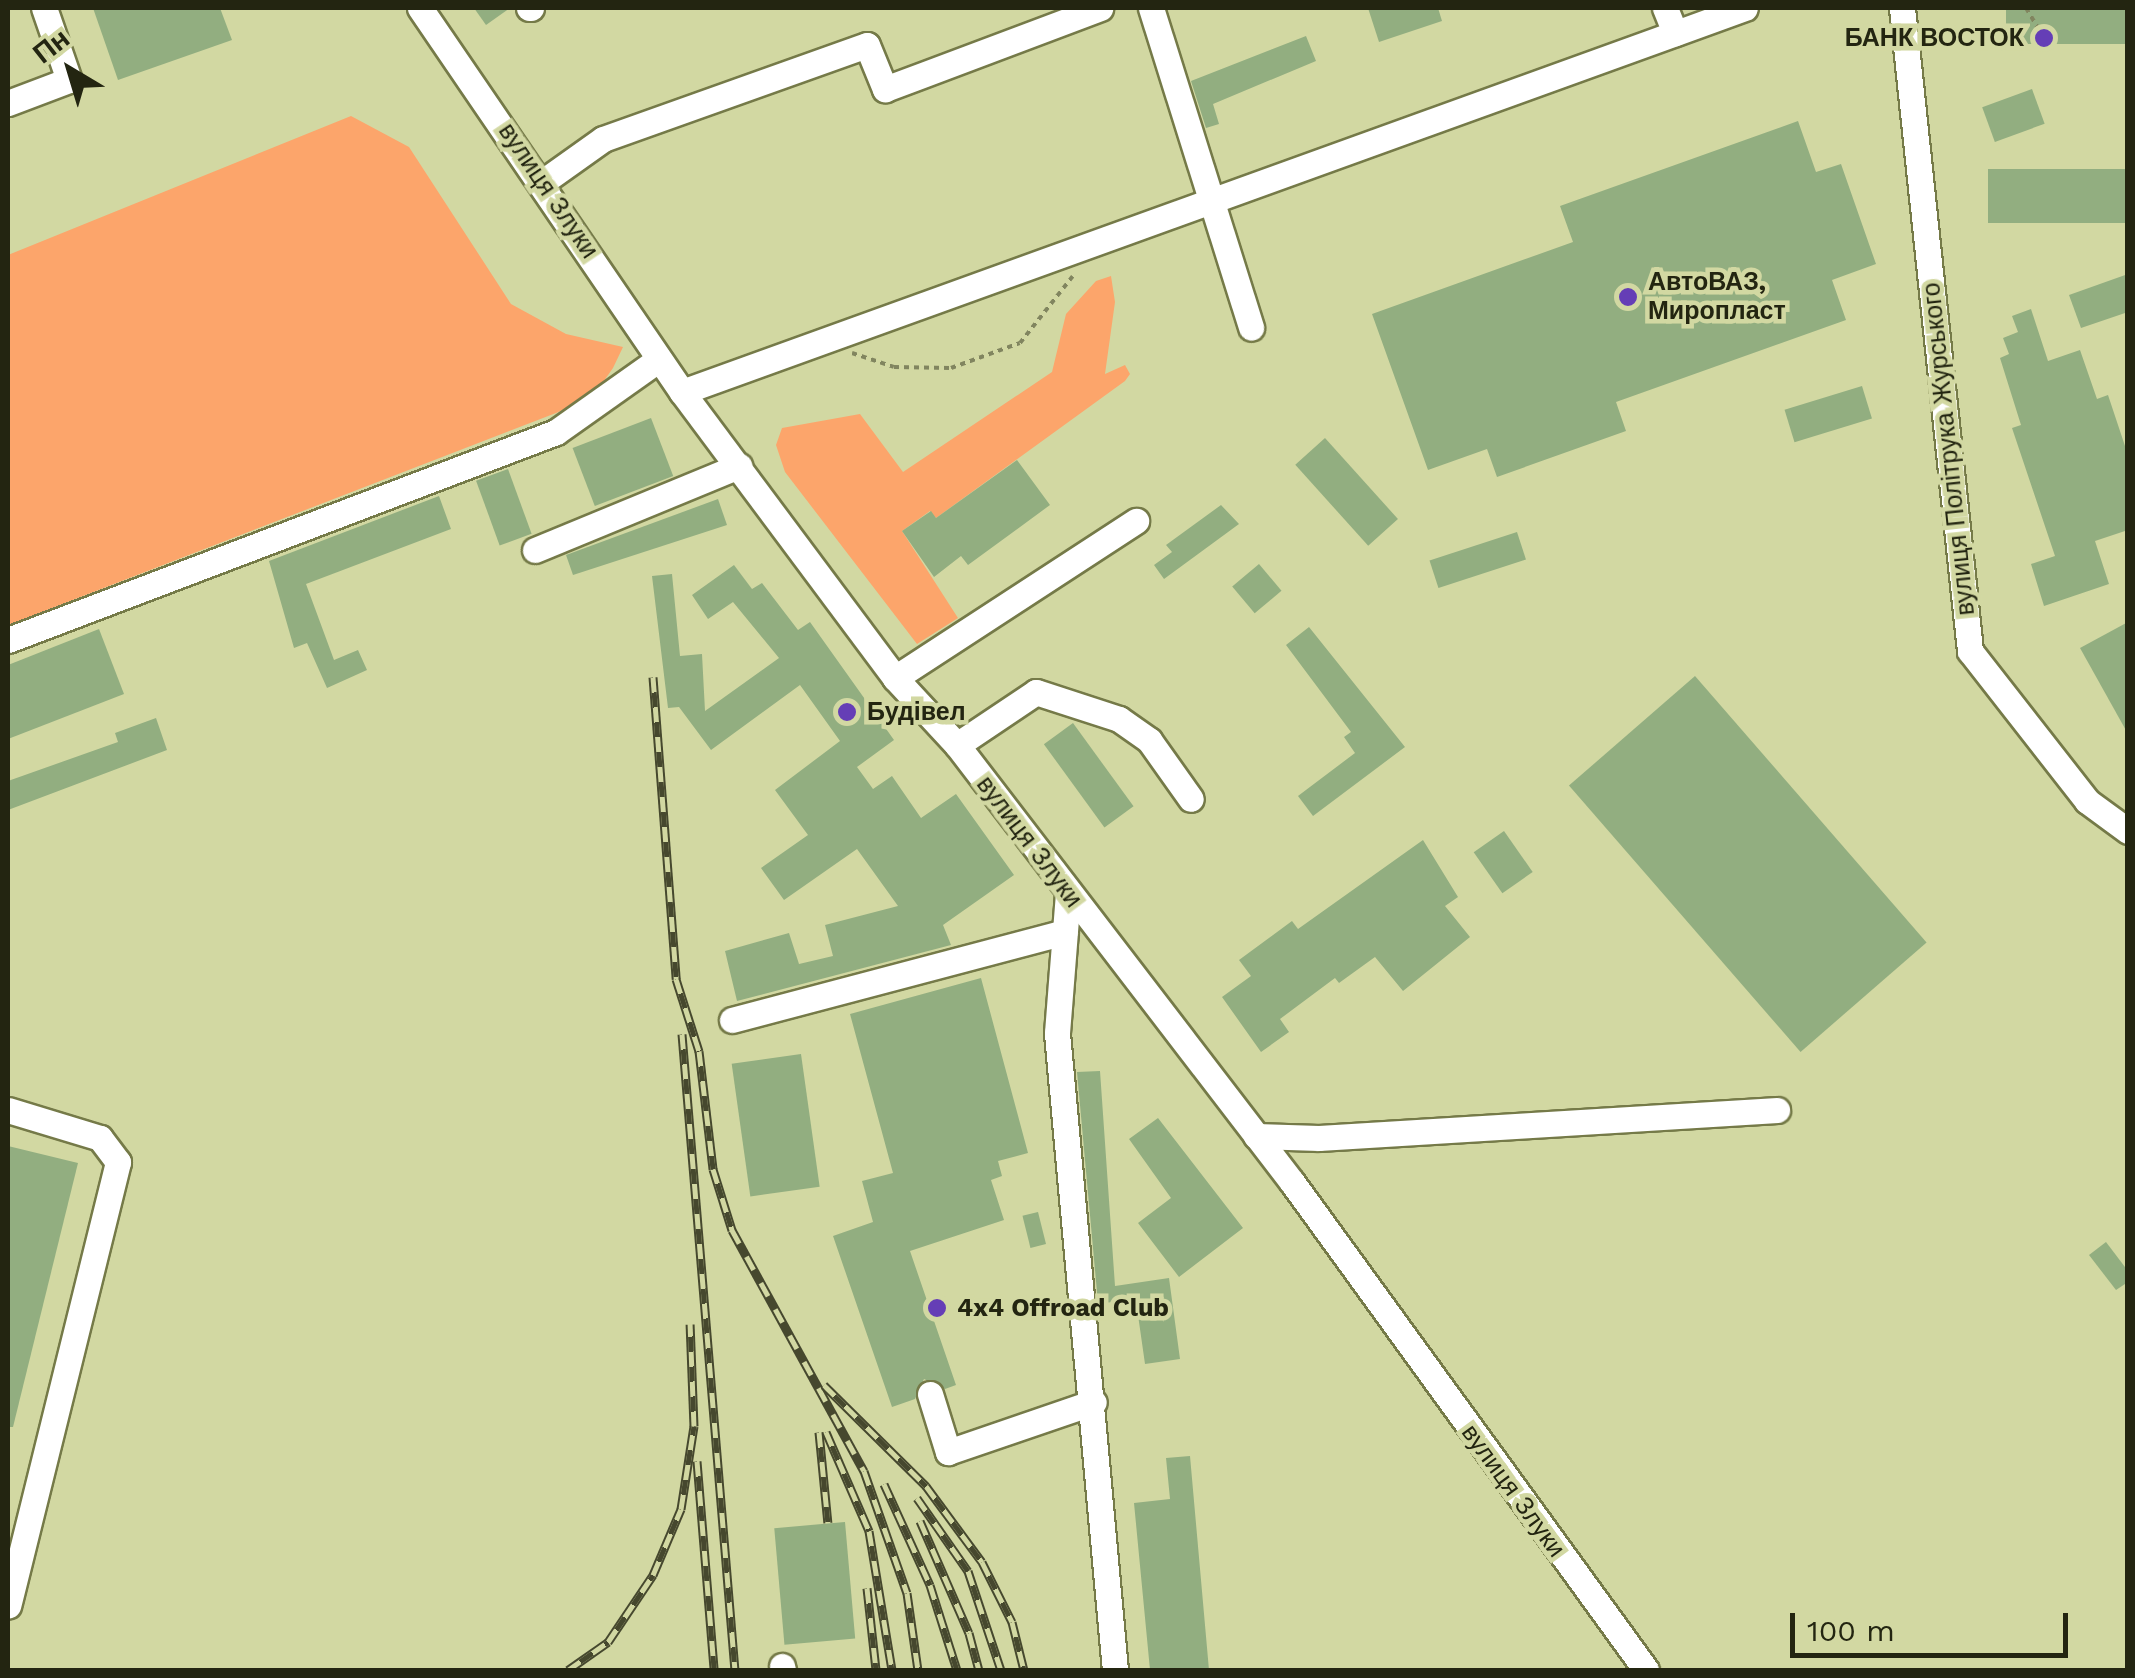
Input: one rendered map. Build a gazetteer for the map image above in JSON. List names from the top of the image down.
{
  "streets": {
    "street": ["вулиця Злуки", "вулиця Політрука Журського"]
  },
  "places": [
    "БАНК ВОСТОК",
    "АвтоВАЗ, Миропласт",
    "Будівел",
    "4x4 Offroad Club"
  ],
  "scale_bar": "100 m",
  "north": "top left"
}
